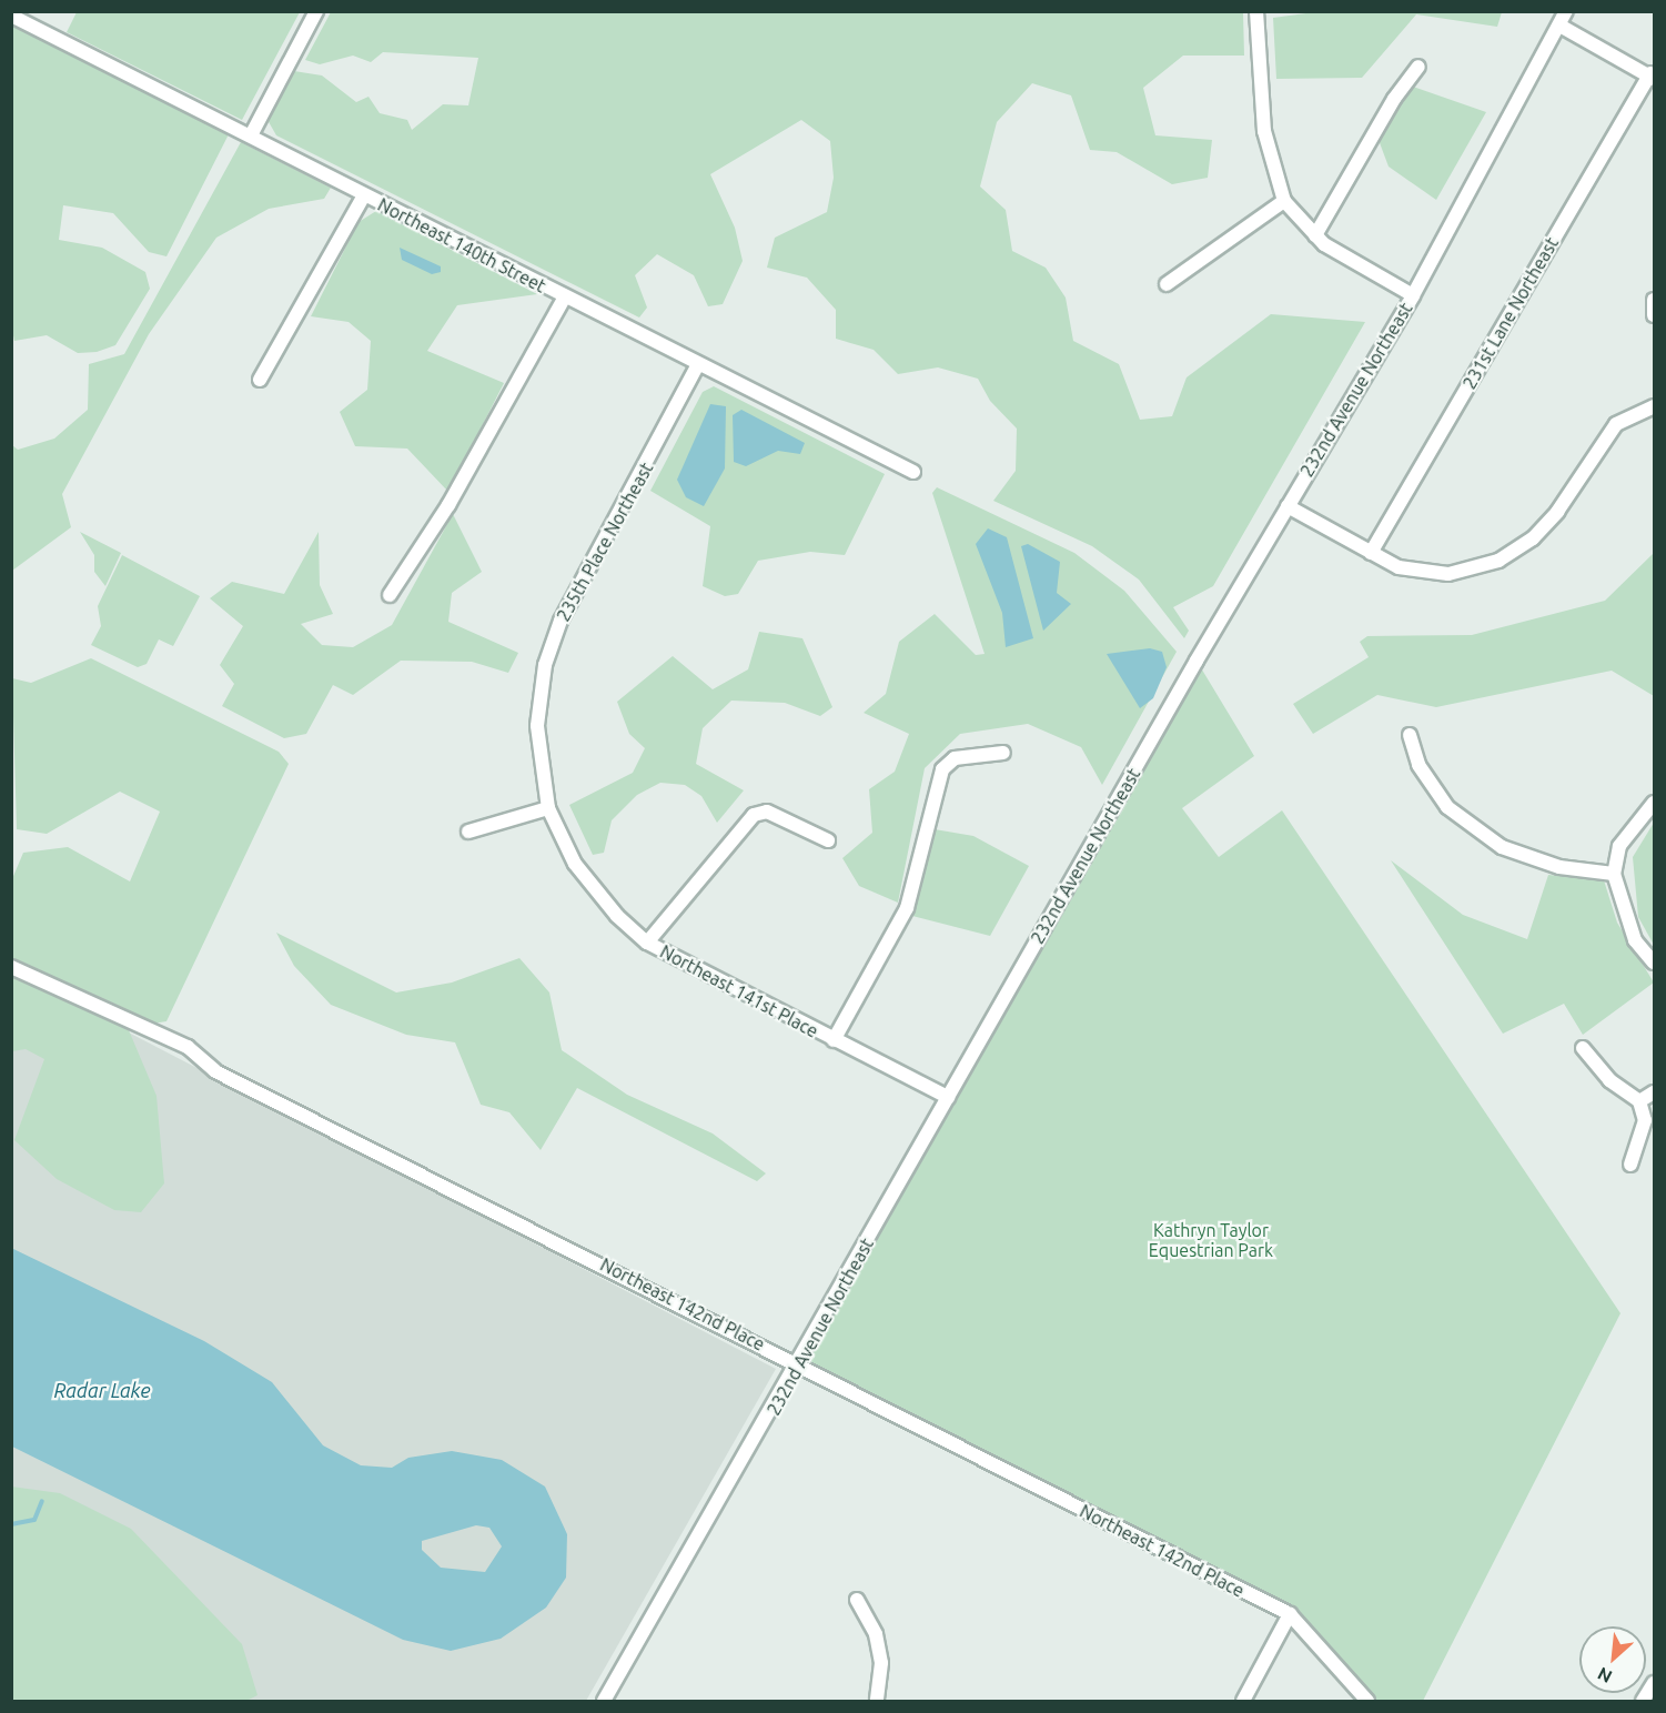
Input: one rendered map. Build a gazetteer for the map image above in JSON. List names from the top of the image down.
{
  "streets": {
    "street": [
      "Northeast 140th Street",
      "231st Lane Northeast",
      "232nd Avenue Northeast",
      "235th Place Northeast",
      "Northeast 141st Place",
      "Northeast 142nd Place"
    ]
  },
  "crossings": [
    ["Northeast 140th Street", "235th Place Northeast"],
    ["232nd Avenue Northeast", "Northeast 141st Place"],
    ["232nd Avenue Northeast", "Northeast 142nd Place"],
    ["235th Place Northeast", "Northeast 141st Place"]
  ],
  "water": ["Radar Lake"],
  "parks": ["Kathryn Taylor Equestrian Park"],
  "north": "bottom left"
}
